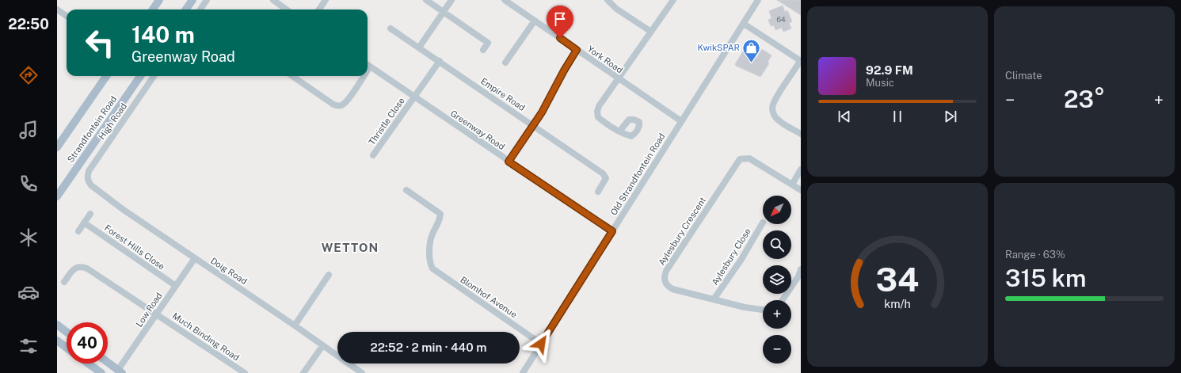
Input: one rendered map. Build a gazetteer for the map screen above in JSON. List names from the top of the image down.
{
  "streets": {
    "main road": ["Strandfontein Road"],
    "street": [
      "York Road",
      "Empire Road",
      "High Road",
      "Thristle Close",
      "Greenway Road",
      "Old Strandfontein Road",
      "Aylesbury Crescent",
      "Forest Hills Close",
      "Aylesbury Close",
      "Doig Road",
      "Blomhof Avenue",
      "Low Road",
      "Much Binding Road"
    ]
  },
  "crossings": [
    ["York Road", "Old Strandfontein Road"],
    ["Empire Road", "Thristle Close"],
    ["High Road", "Doig Road"],
    ["Thristle Close", "Greenway Road"],
    ["Greenway Road", "Old Strandfontein Road"],
    ["Old Strandfontein Road", "Blomhof Avenue"],
    ["Aylesbury Crescent", "Aylesbury Close"],
    ["Forest Hills Close", "Low Road"],
    ["Doig Road", "Low Road"],
    ["Low Road", "Much Binding Road"]
  ],
  "districts": ["WETTON"],
  "places": {
    "shop": ["KwikSPAR"]
  },
  "house_numbers": ["64"],
  "north": "bottom left",
  "page": {
    "tabs": "22:50",
    "tile": [
      "Climate",
      ["Range · 63%", "315 km"]
    ],
    "turn": ["140 m", "Greenway Road"],
    "song": ["92.9 FM", "Music"],
    "heat": ["−", "23°", "+"],
    "map_buttons": ["+", "−"],
    "limit": "40",
    "trip": "22:52 · 2 min · 440 m",
    "gauge": ["34", "km/h"]
  }
}
